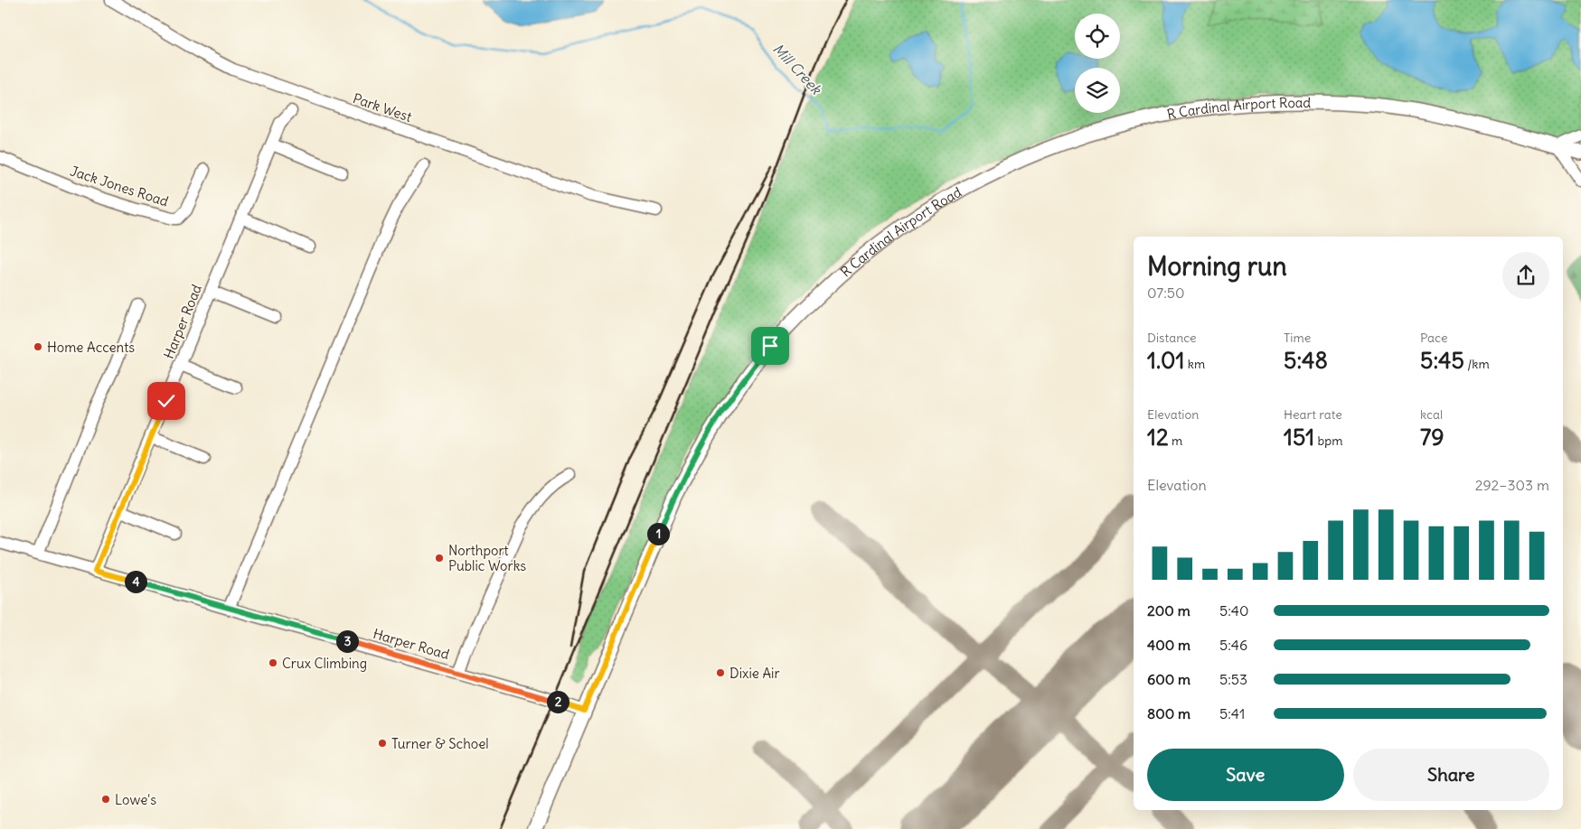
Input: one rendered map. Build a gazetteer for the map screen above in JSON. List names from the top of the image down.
{
  "streets": {
    "main road": ["R Cardinal Airport Road"],
    "street": ["Park West", "Jack Jones Road", "Harper Road"]
  },
  "crossings": [
    ["R Cardinal Airport Road", "Harper Road"]
  ],
  "water": ["Mill Creek"],
  "places": [
    "Home Accents",
    "Northport Public Works",
    "Crux Climbing",
    "Dixie Air",
    "Turner & Schoel",
    "Lowe's"
  ],
  "page": {
    "heading": ["Morning run", "07:50"],
    "stats": [
      ["Distance", "1.01 km"],
      ["Time", "5:48"],
      ["Pace", "5:45 /km"],
      ["Elevation", "12 m"],
      ["Heart rate", "151 bpm"],
      ["kcal", "79"]
    ],
    "chart": ["Elevation", "292–303 m"],
    "pins": [
      "1",
      "4",
      "3",
      "2"
    ],
    "list": [
      {
        "name": "200 m",
        "note": "5:40"
      },
      {
        "name": "400 m",
        "note": "5:46"
      },
      {
        "name": "600 m",
        "note": "5:53"
      },
      {
        "name": "800 m",
        "note": "5:41"
      }
    ],
    "buttons": ["Save", "Share"]
  }
}
